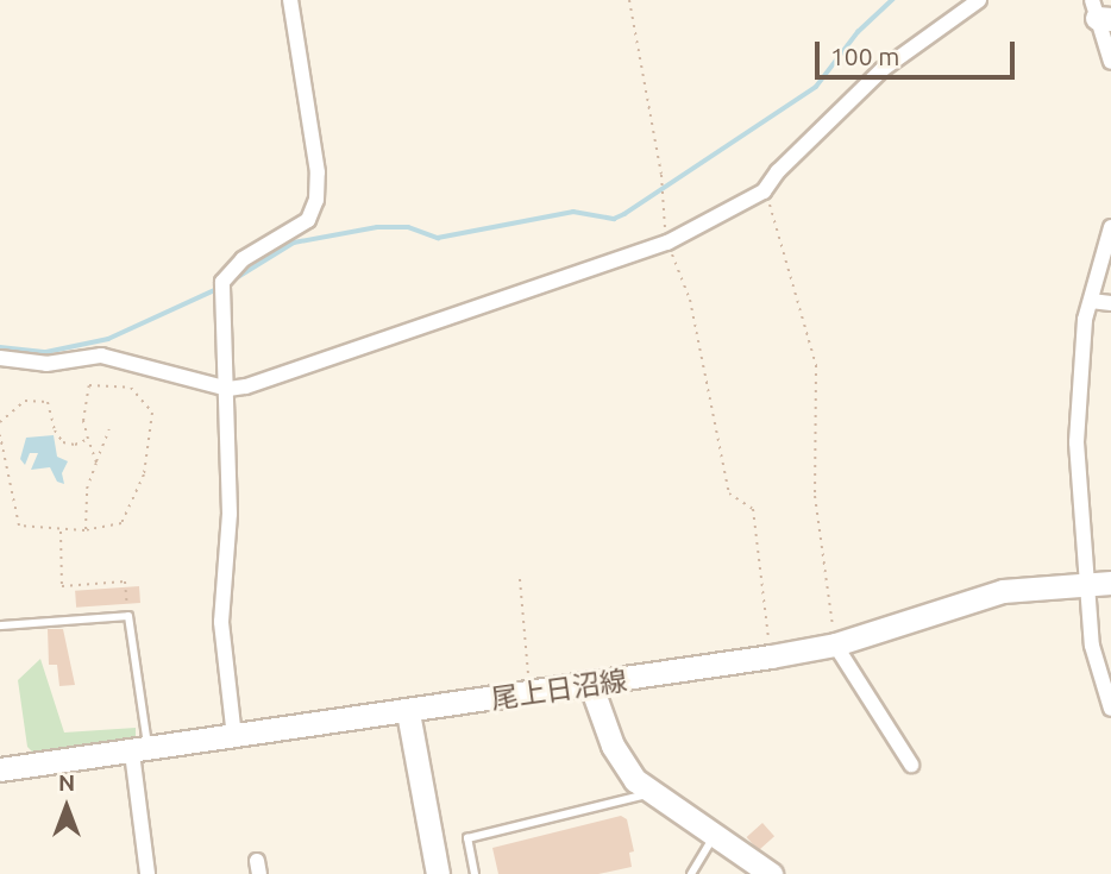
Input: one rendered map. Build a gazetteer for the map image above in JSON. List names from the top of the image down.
{
  "streets": {
    "main road": ["尾上日沼線"]
  },
  "scale_bar": "100 m",
  "north": "top"
}
